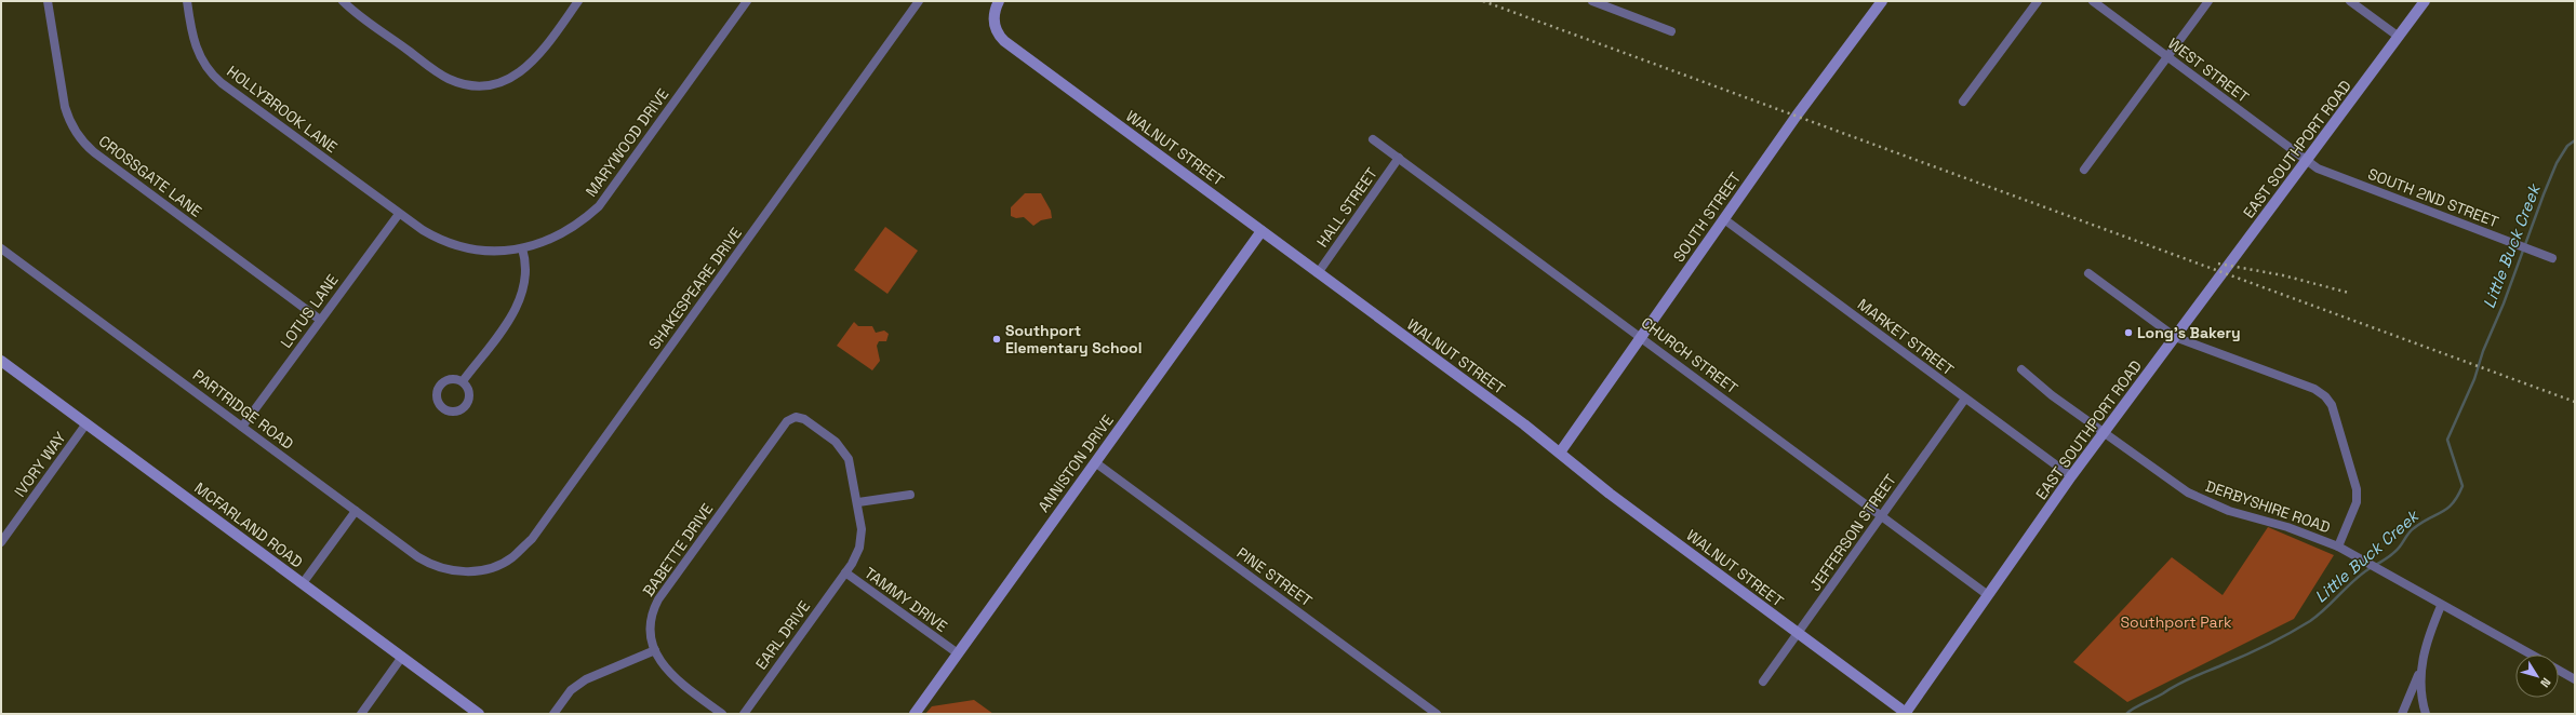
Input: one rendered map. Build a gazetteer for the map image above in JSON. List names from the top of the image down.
{
  "streets": {
    "street": [
      "WEST STREET",
      "HOLLYBROOK LANE",
      "MARYWOOD DRIVE",
      "WALNUT STREET",
      "EAST SOUTHPORT ROAD",
      "CROSSGATE LANE",
      "SOUTH 2ND STREET",
      "HALL STREET",
      "SOUTH STREET",
      "SHAKESPEARE DRIVE",
      "LOTUS LANE",
      "MARKET STREET",
      "CHURCH STREET",
      "PARTRIDGE ROAD",
      "ANNISTON DRIVE",
      "IVORY WAY",
      "DERBYSHIRE ROAD",
      "MCFARLAND ROAD",
      "JEFFERSON STREET",
      "BABETTE DRIVE",
      "PINE STREET",
      "TAMMY DRIVE",
      "EARL DRIVE"
    ]
  },
  "crossings": [
    ["WEST STREET", "EAST SOUTHPORT ROAD"],
    ["WEST STREET", "SOUTH 2ND STREET"],
    ["HOLLYBROOK LANE", "MARYWOOD DRIVE"],
    ["HOLLYBROOK LANE", "LOTUS LANE"],
    ["MARYWOOD DRIVE", "LOTUS LANE"],
    ["WALNUT STREET", "EAST SOUTHPORT ROAD"],
    ["WALNUT STREET", "HALL STREET"],
    ["WALNUT STREET", "SOUTH STREET"],
    ["WALNUT STREET", "ANNISTON DRIVE"],
    ["WALNUT STREET", "JEFFERSON STREET"],
    ["EAST SOUTHPORT ROAD", "SOUTH 2ND STREET"],
    ["EAST SOUTHPORT ROAD", "MARKET STREET"],
    ["EAST SOUTHPORT ROAD", "CHURCH STREET"],
    ["EAST SOUTHPORT ROAD", "DERBYSHIRE ROAD"],
    ["CROSSGATE LANE", "LOTUS LANE"],
    ["HALL STREET", "CHURCH STREET"],
    ["SOUTH STREET", "MARKET STREET"],
    ["SOUTH STREET", "CHURCH STREET"],
    ["SHAKESPEARE DRIVE", "PARTRIDGE ROAD"],
    ["LOTUS LANE", "PARTRIDGE ROAD"],
    ["MARKET STREET", "JEFFERSON STREET"],
    ["CHURCH STREET", "JEFFERSON STREET"],
    ["ANNISTON DRIVE", "PINE STREET"],
    ["ANNISTON DRIVE", "TAMMY DRIVE"],
    ["IVORY WAY", "MCFARLAND ROAD"],
    ["BABETTE DRIVE", "TAMMY DRIVE"],
    ["TAMMY DRIVE", "EARL DRIVE"]
  ],
  "water": ["Little Buck Creek"],
  "parks": ["Southport Park"],
  "places": ["Long's Bakery", "Southport Elementary School"],
  "north": "bottom right"
}
